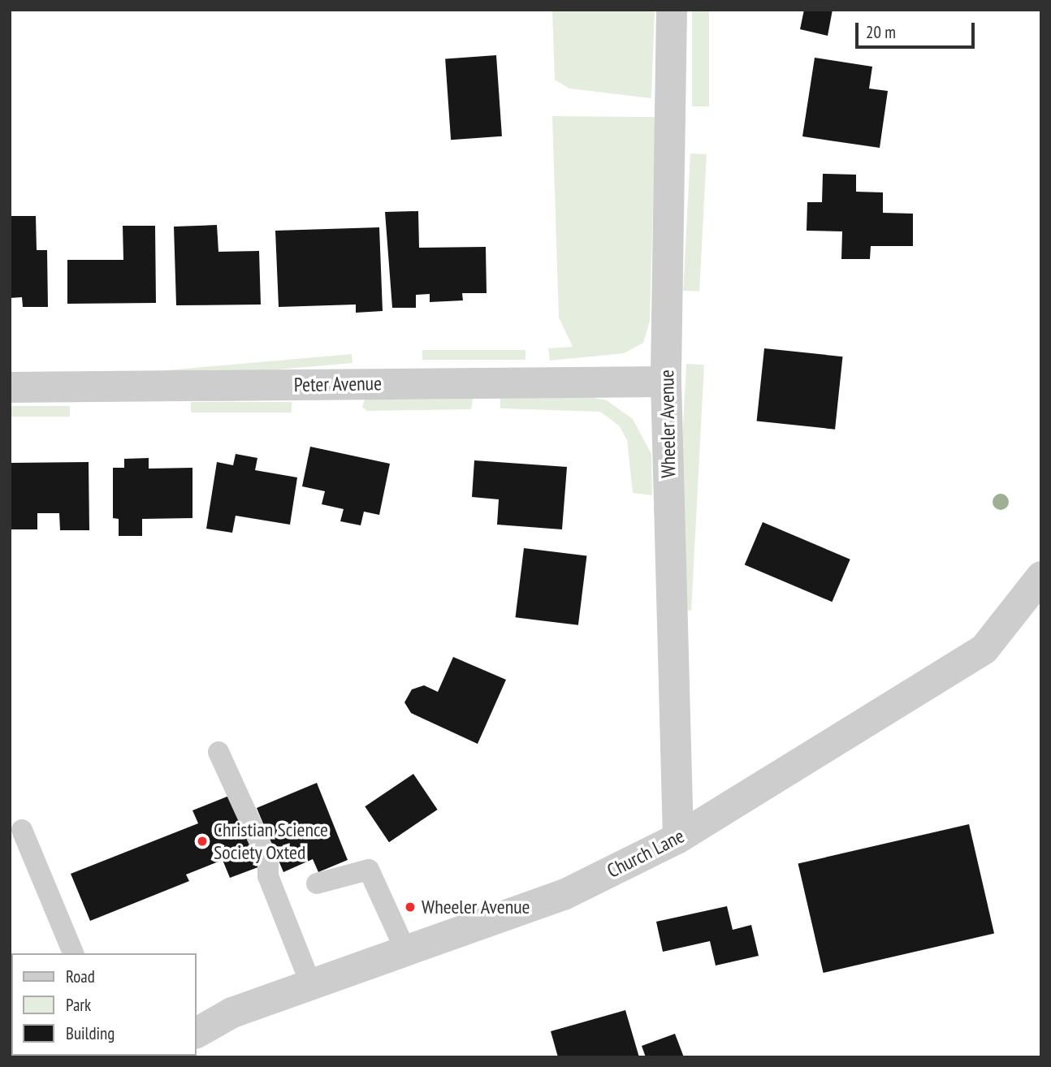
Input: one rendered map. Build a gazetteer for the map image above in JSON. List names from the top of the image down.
{
  "streets": {
    "street": ["Peter Avenue", "Wheeler Avenue", "Church Lane"]
  },
  "crossings": [
    ["Peter Avenue", "Wheeler Avenue"],
    ["Wheeler Avenue", "Church Lane"]
  ],
  "places": ["Christian Science Society Oxted", "Wheeler Avenue"],
  "legend": ["Road", "Park", "Building"],
  "scale_bar": "20 m"
}
